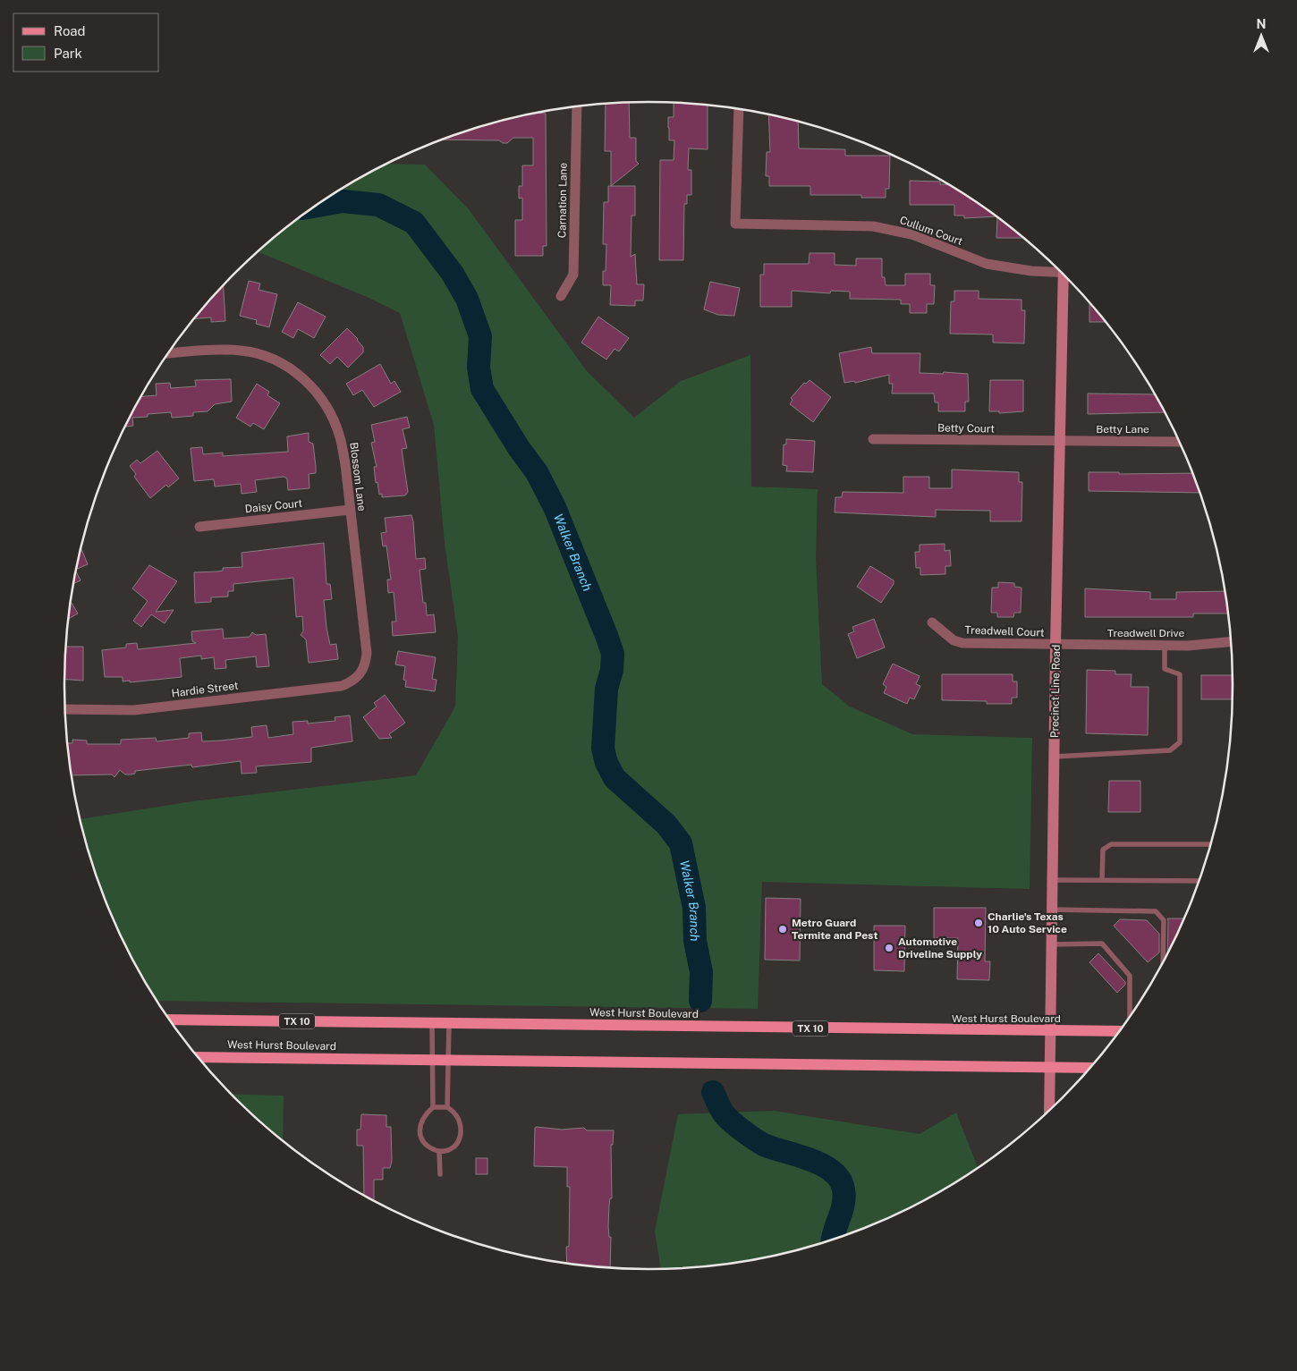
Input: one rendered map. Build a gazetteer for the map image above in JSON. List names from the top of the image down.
{
  "streets": {
    "main road": ["Precinct Line Road", "West Hurst Boulevard", "TX 10"],
    "street": [
      "Carnation Lane",
      "Cullum Court",
      "Betty Court",
      "Betty Lane",
      "Blossom Lane",
      "Daisy Court",
      "Treadwell Court",
      "Treadwell Drive",
      "Hardie Street"
    ]
  },
  "crossings": [
    ["Betty Court", "Betty Lane"],
    ["Betty Court", "Precinct Line Road"],
    ["Betty Lane", "Precinct Line Road"],
    ["Blossom Lane", "Daisy Court"],
    ["Blossom Lane", "Hardie Street"],
    ["Treadwell Court", "Treadwell Drive"],
    ["Treadwell Court", "Precinct Line Road"],
    ["Treadwell Drive", "Precinct Line Road"],
    ["Precinct Line Road", "West Hurst Boulevard"]
  ],
  "water": ["Walker Branch"],
  "places": ["Charlie's Texas 10 Auto Service", "Metro Guard Termite and Pest", "Automotive Driveline Supply"],
  "legend": ["Road", "Park"],
  "north": "top"
}
